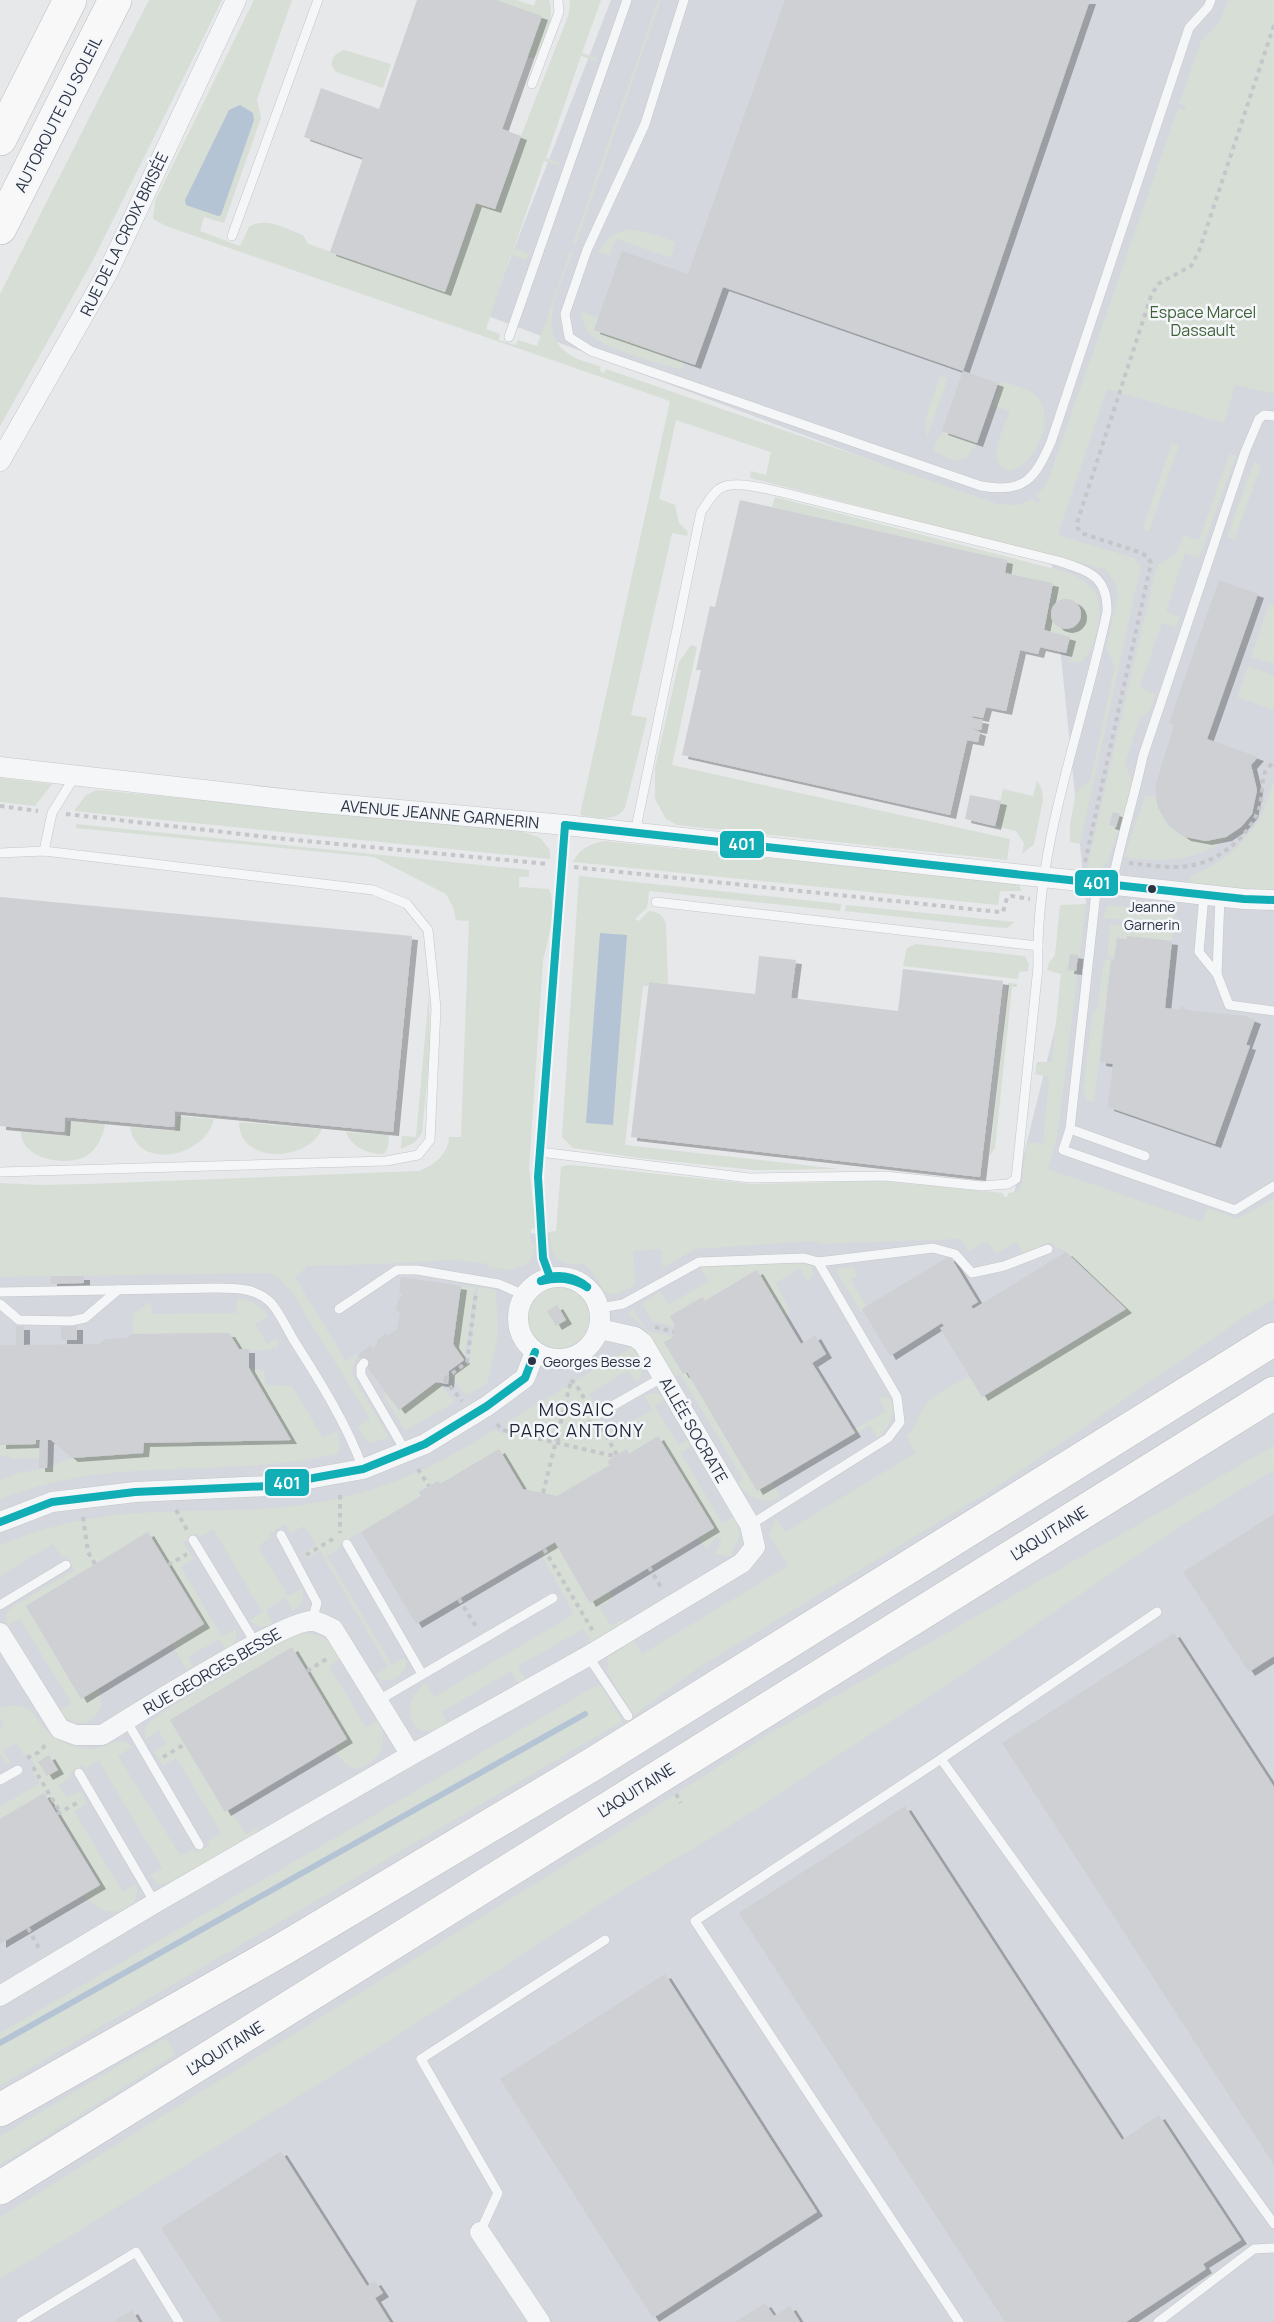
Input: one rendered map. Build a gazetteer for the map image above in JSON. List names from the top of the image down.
{
  "streets": {
    "highway": ["AUTOROUTE DU SOLEIL", "L'AQUITAINE"],
    "street": [
      "RUE DE LA CROIX BRISÉE",
      "AVENUE JEANNE GARNERIN",
      "ALLÉE SOCRATE",
      "RUE GEORGES BESSE"
    ]
  },
  "districts": ["MOSAIC PARC ANTONY"],
  "parks": ["Espace Marcel Dassault"],
  "places": ["Jeanne Garnerin", "Georges Besse 2"],
  "lines": ["transit line 401"]
}
